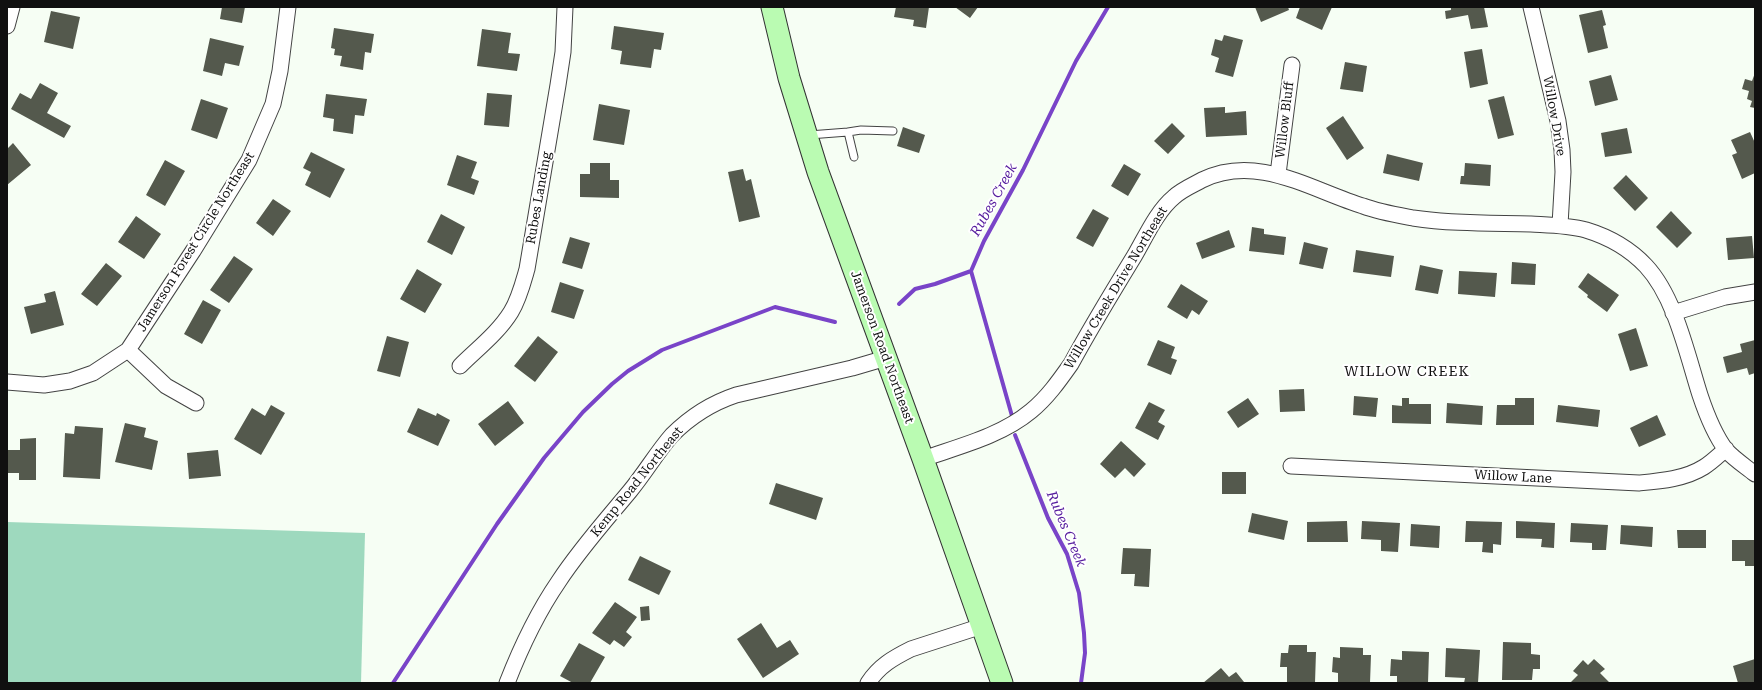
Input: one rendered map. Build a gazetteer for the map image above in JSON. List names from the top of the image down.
{
  "streets": {
    "street": [
      "Willow Drive",
      "Willow Bluff",
      "Rubes Landing",
      "Jamerson Forest Circle Northeast",
      "Willow Creek Drive Northeast",
      "Jamerson Road Northeast",
      "Willow Lane",
      "Kemp Road Northeast"
    ]
  },
  "crossings": [
    ["Willow Drive", "Willow Creek Drive Northeast"],
    ["Willow Bluff", "Willow Creek Drive Northeast"],
    ["Willow Creek Drive Northeast", "Jamerson Road Northeast"],
    ["Willow Creek Drive Northeast", "Willow Lane"],
    ["Jamerson Road Northeast", "Kemp Road Northeast"]
  ],
  "districts": ["WILLOW CREEK"],
  "water": ["Rubes Creek"]
}
